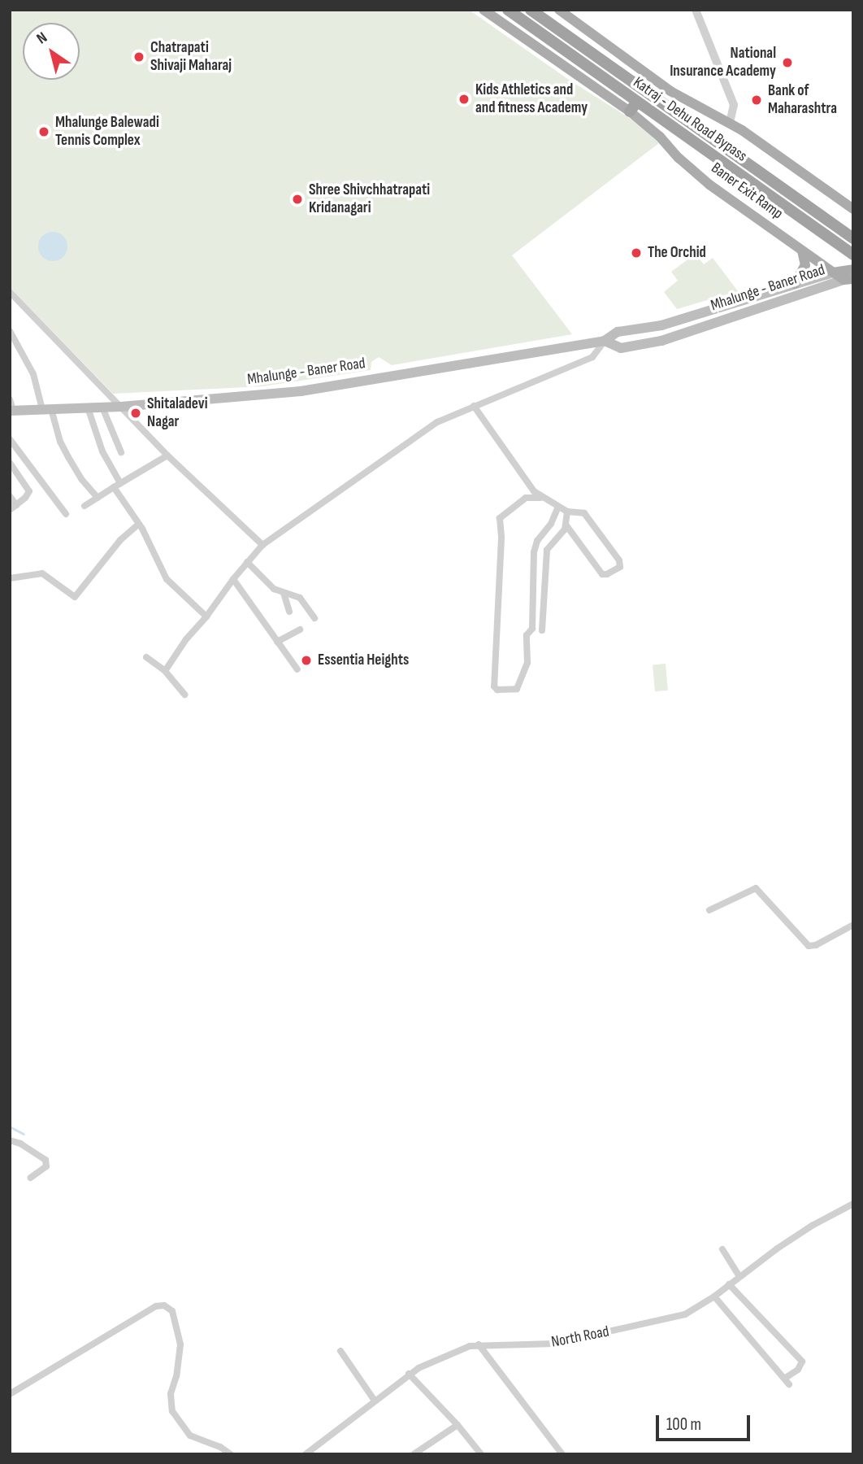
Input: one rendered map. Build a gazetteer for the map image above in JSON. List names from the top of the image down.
{
  "streets": {
    "highway": ["Katraj - Dehu Road Bypass"],
    "main road": ["Baner Exit Ramp", "Mhalunge - Baner Road"],
    "street": ["North Road"]
  },
  "crossings": [
    ["Katraj - Dehu Road Bypass", "Baner Exit Ramp"],
    ["Baner Exit Ramp", "Mhalunge - Baner Road"]
  ],
  "places": [
    "Chatrapati Shivaji Maharaj",
    "National Insurance Academy",
    "Kids Athletics and and fitness Academy",
    "Bank of Maharashtra",
    "Mhalunge Balewadi Tennis Complex",
    "Shree Shivchhatrapati Kridanagari",
    "The Orchid",
    "Shitaladevi Nagar",
    "Essentia Heights"
  ],
  "scale_bar": "100 m",
  "north": "top left"
}
